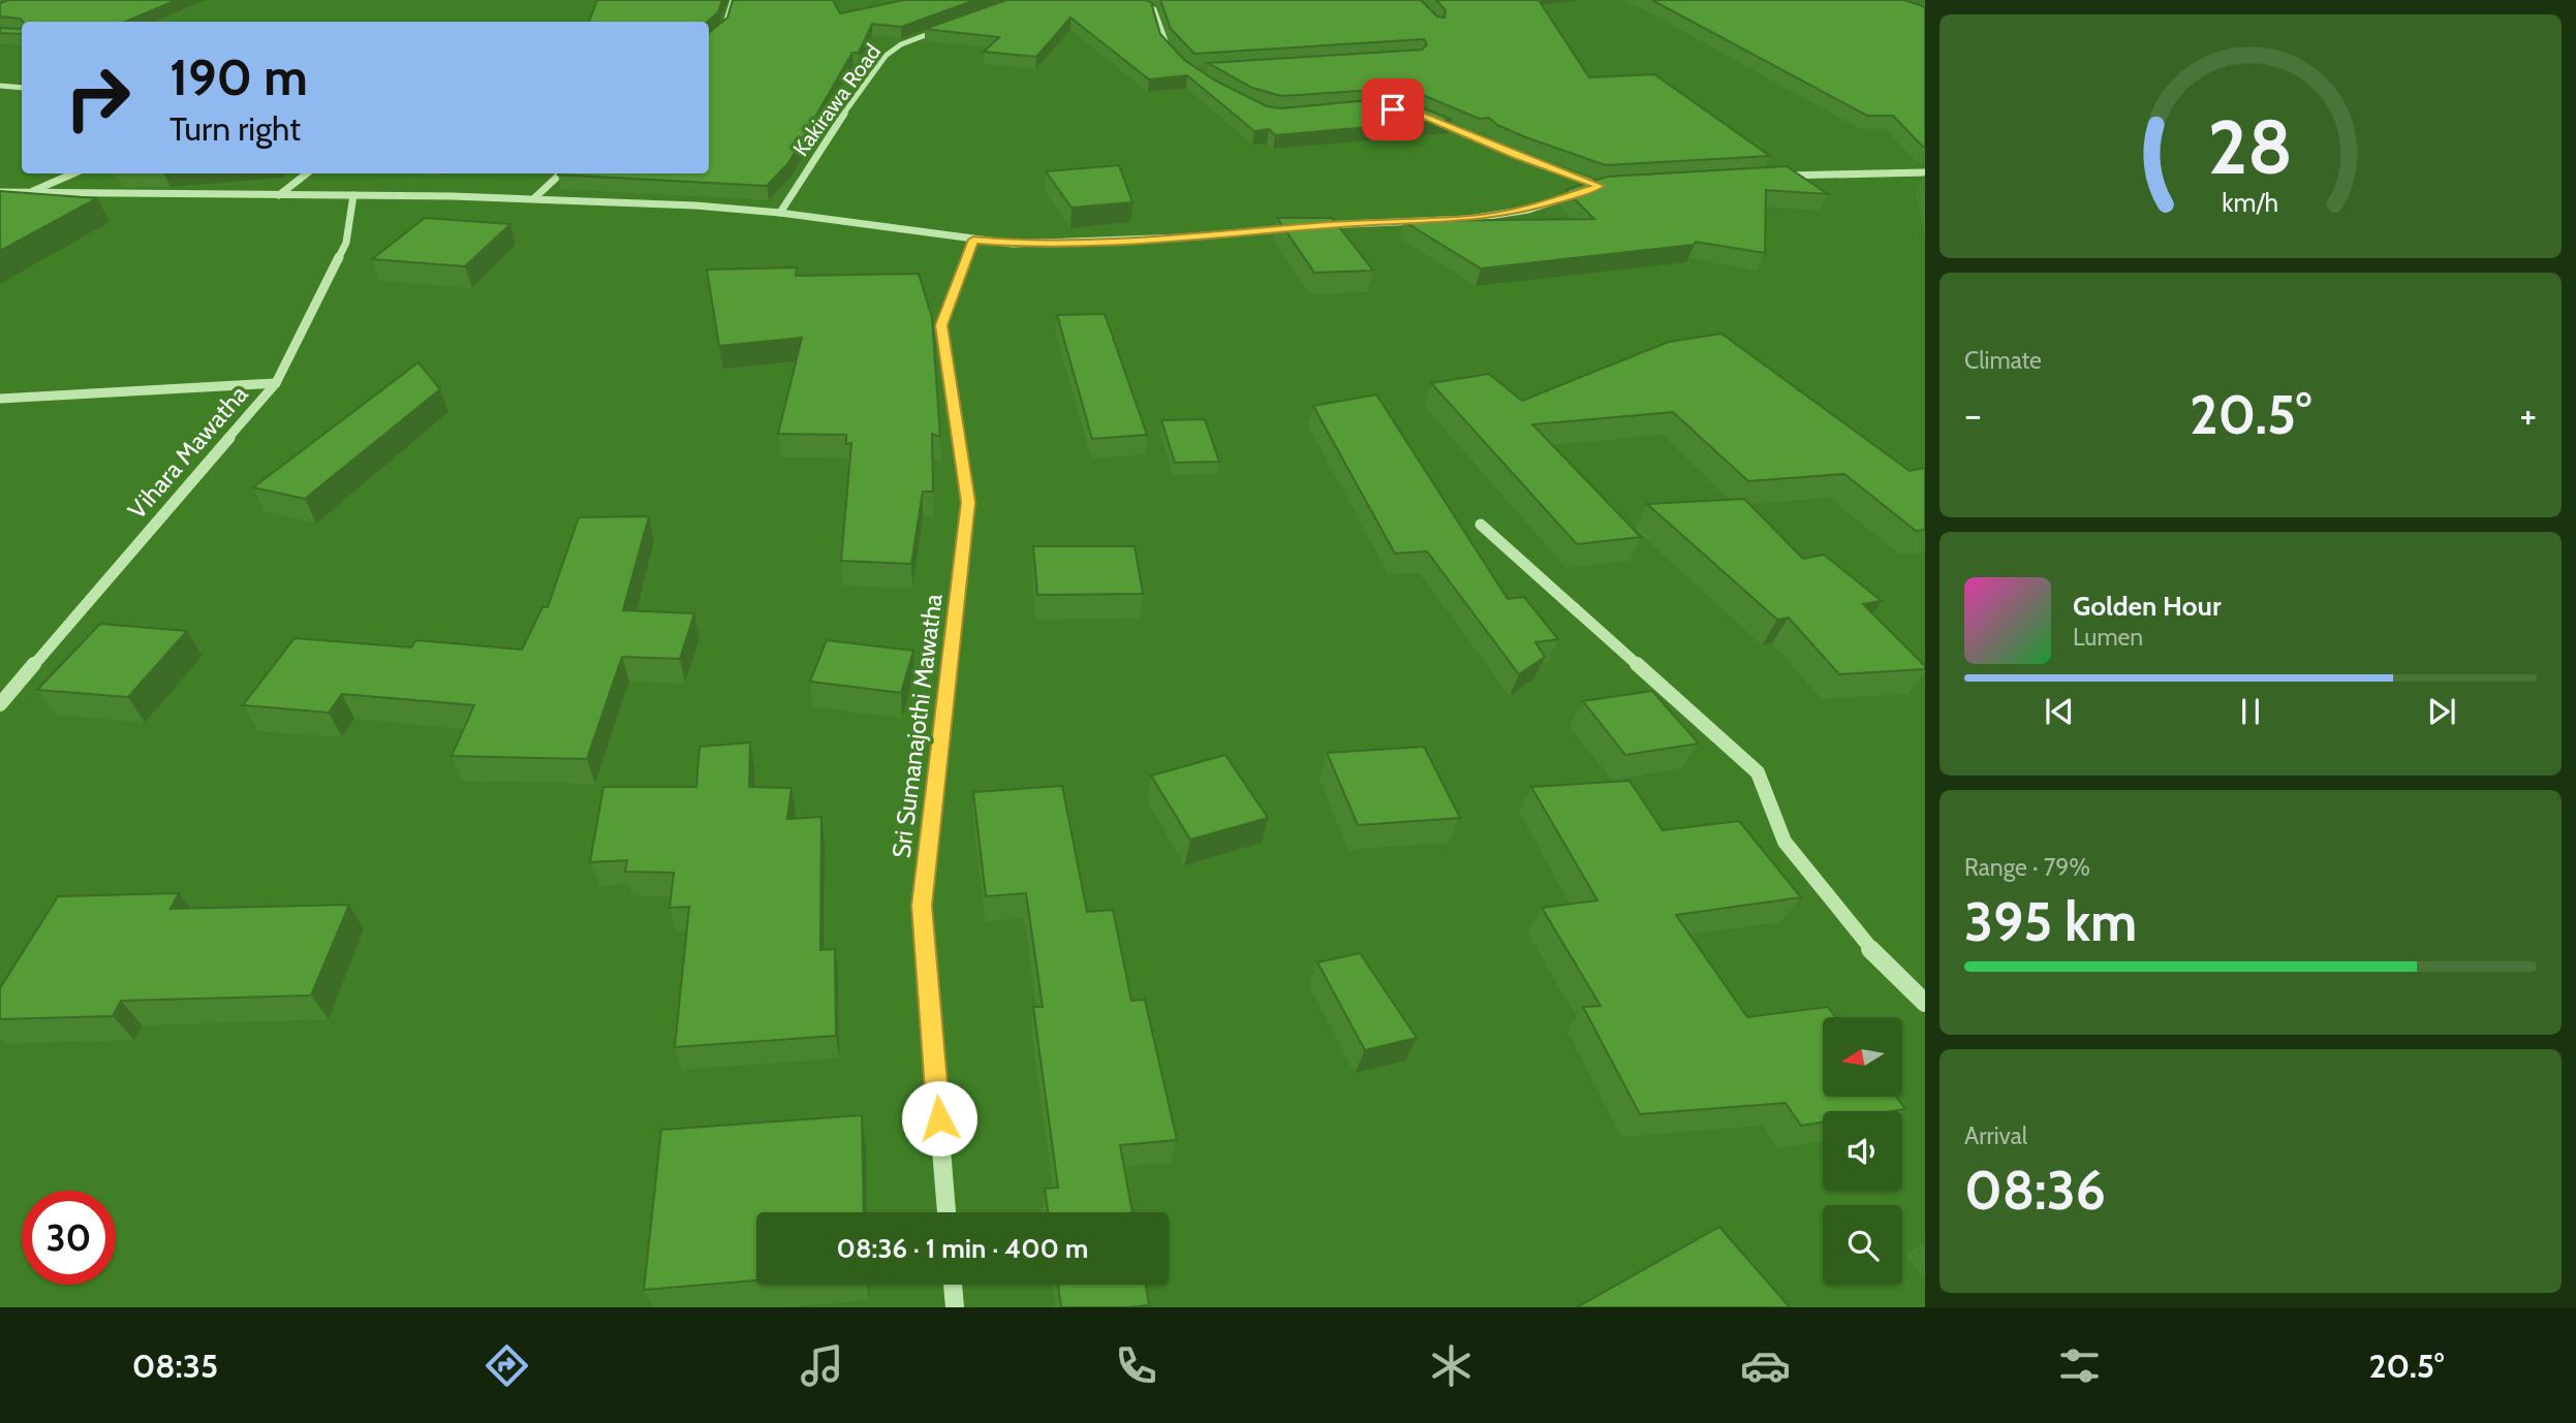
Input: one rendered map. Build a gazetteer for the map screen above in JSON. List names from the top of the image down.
{
  "streets": {
    "street": ["Kakirawa Road", "Vihara Mawatha", "Sri Sumanajothi Mawatha"]
  },
  "north": "left",
  "page": {
    "turn": ["190 m", "Turn right"],
    "tile": [
      "Climate",
      ["Range · 79%", "395 km"],
      ["Arrival", "08:36"]
    ],
    "heat": ["−", "20.5°", "+"],
    "song": ["Golden Hour", "Lumen"],
    "limit": "30",
    "trip": "08:36 · 1 min · 400 m",
    "tabs": ["08:35", "20.5°"],
    "gauge": ["28", "km/h"]
  }
}
